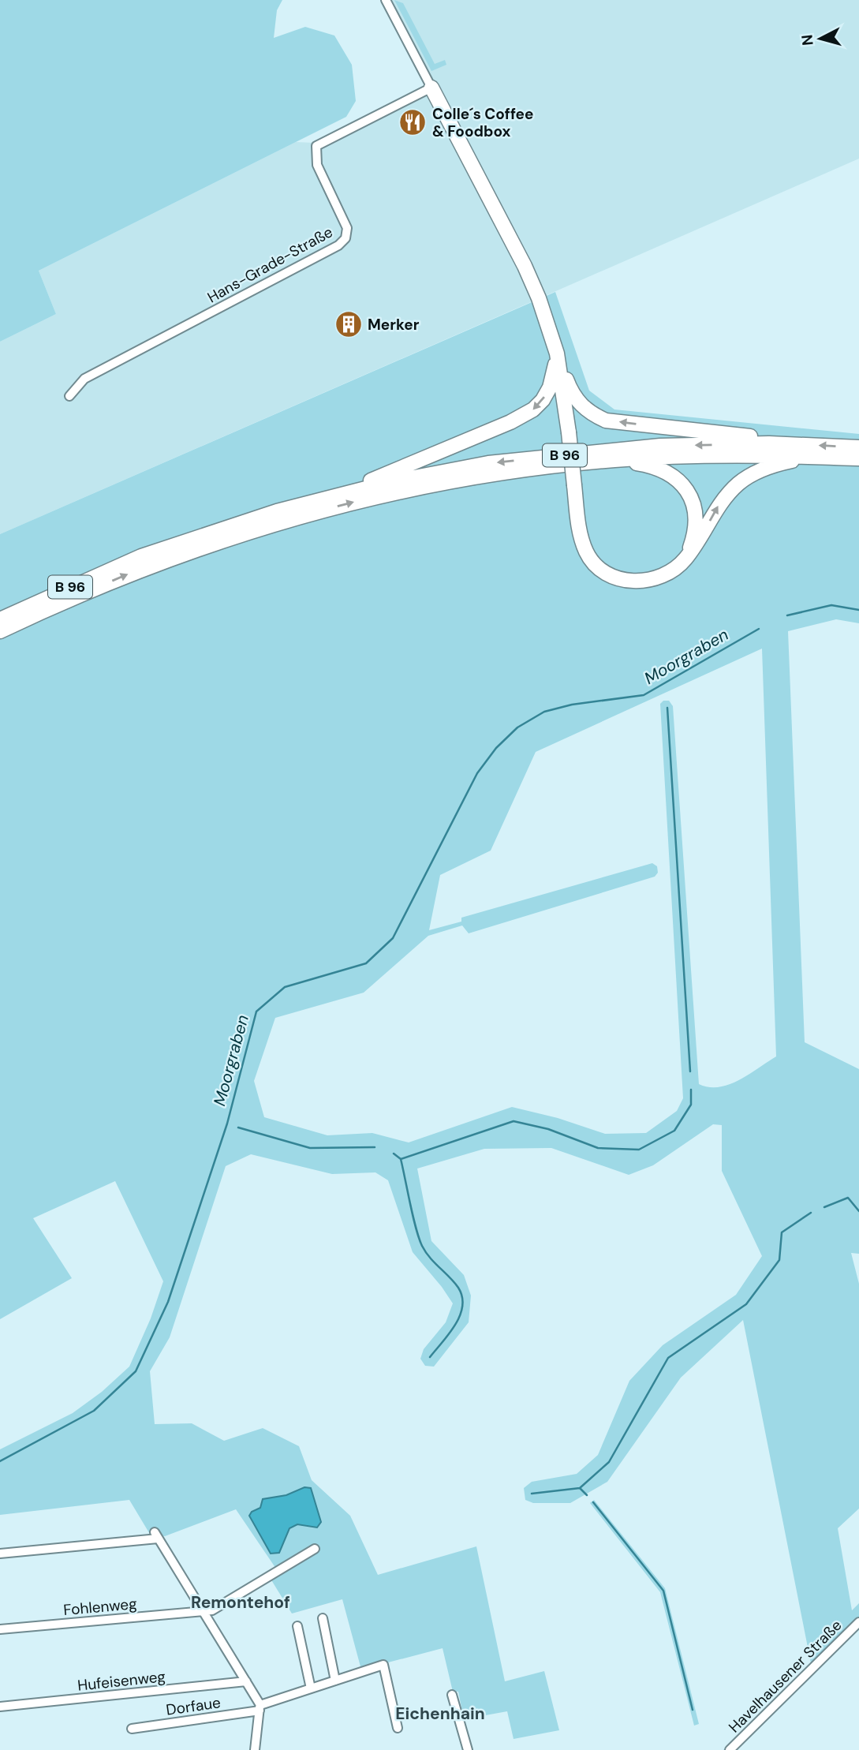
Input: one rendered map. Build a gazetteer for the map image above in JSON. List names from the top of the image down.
{
  "streets": {
    "highway": ["B 96"],
    "street": [
      "Hans-Grade-Straße",
      "Fohlenweg",
      "Havelhausener Straße",
      "Hufeisenweg",
      "Dorfaue"
    ]
  },
  "districts": ["Remontehof", "Eichenhain"],
  "water": ["Moorgraben"],
  "places": {
    "restaurant": ["Colle´s Coffee & Foodbox"],
    "building": ["Merker"]
  },
  "north": "left"
}
